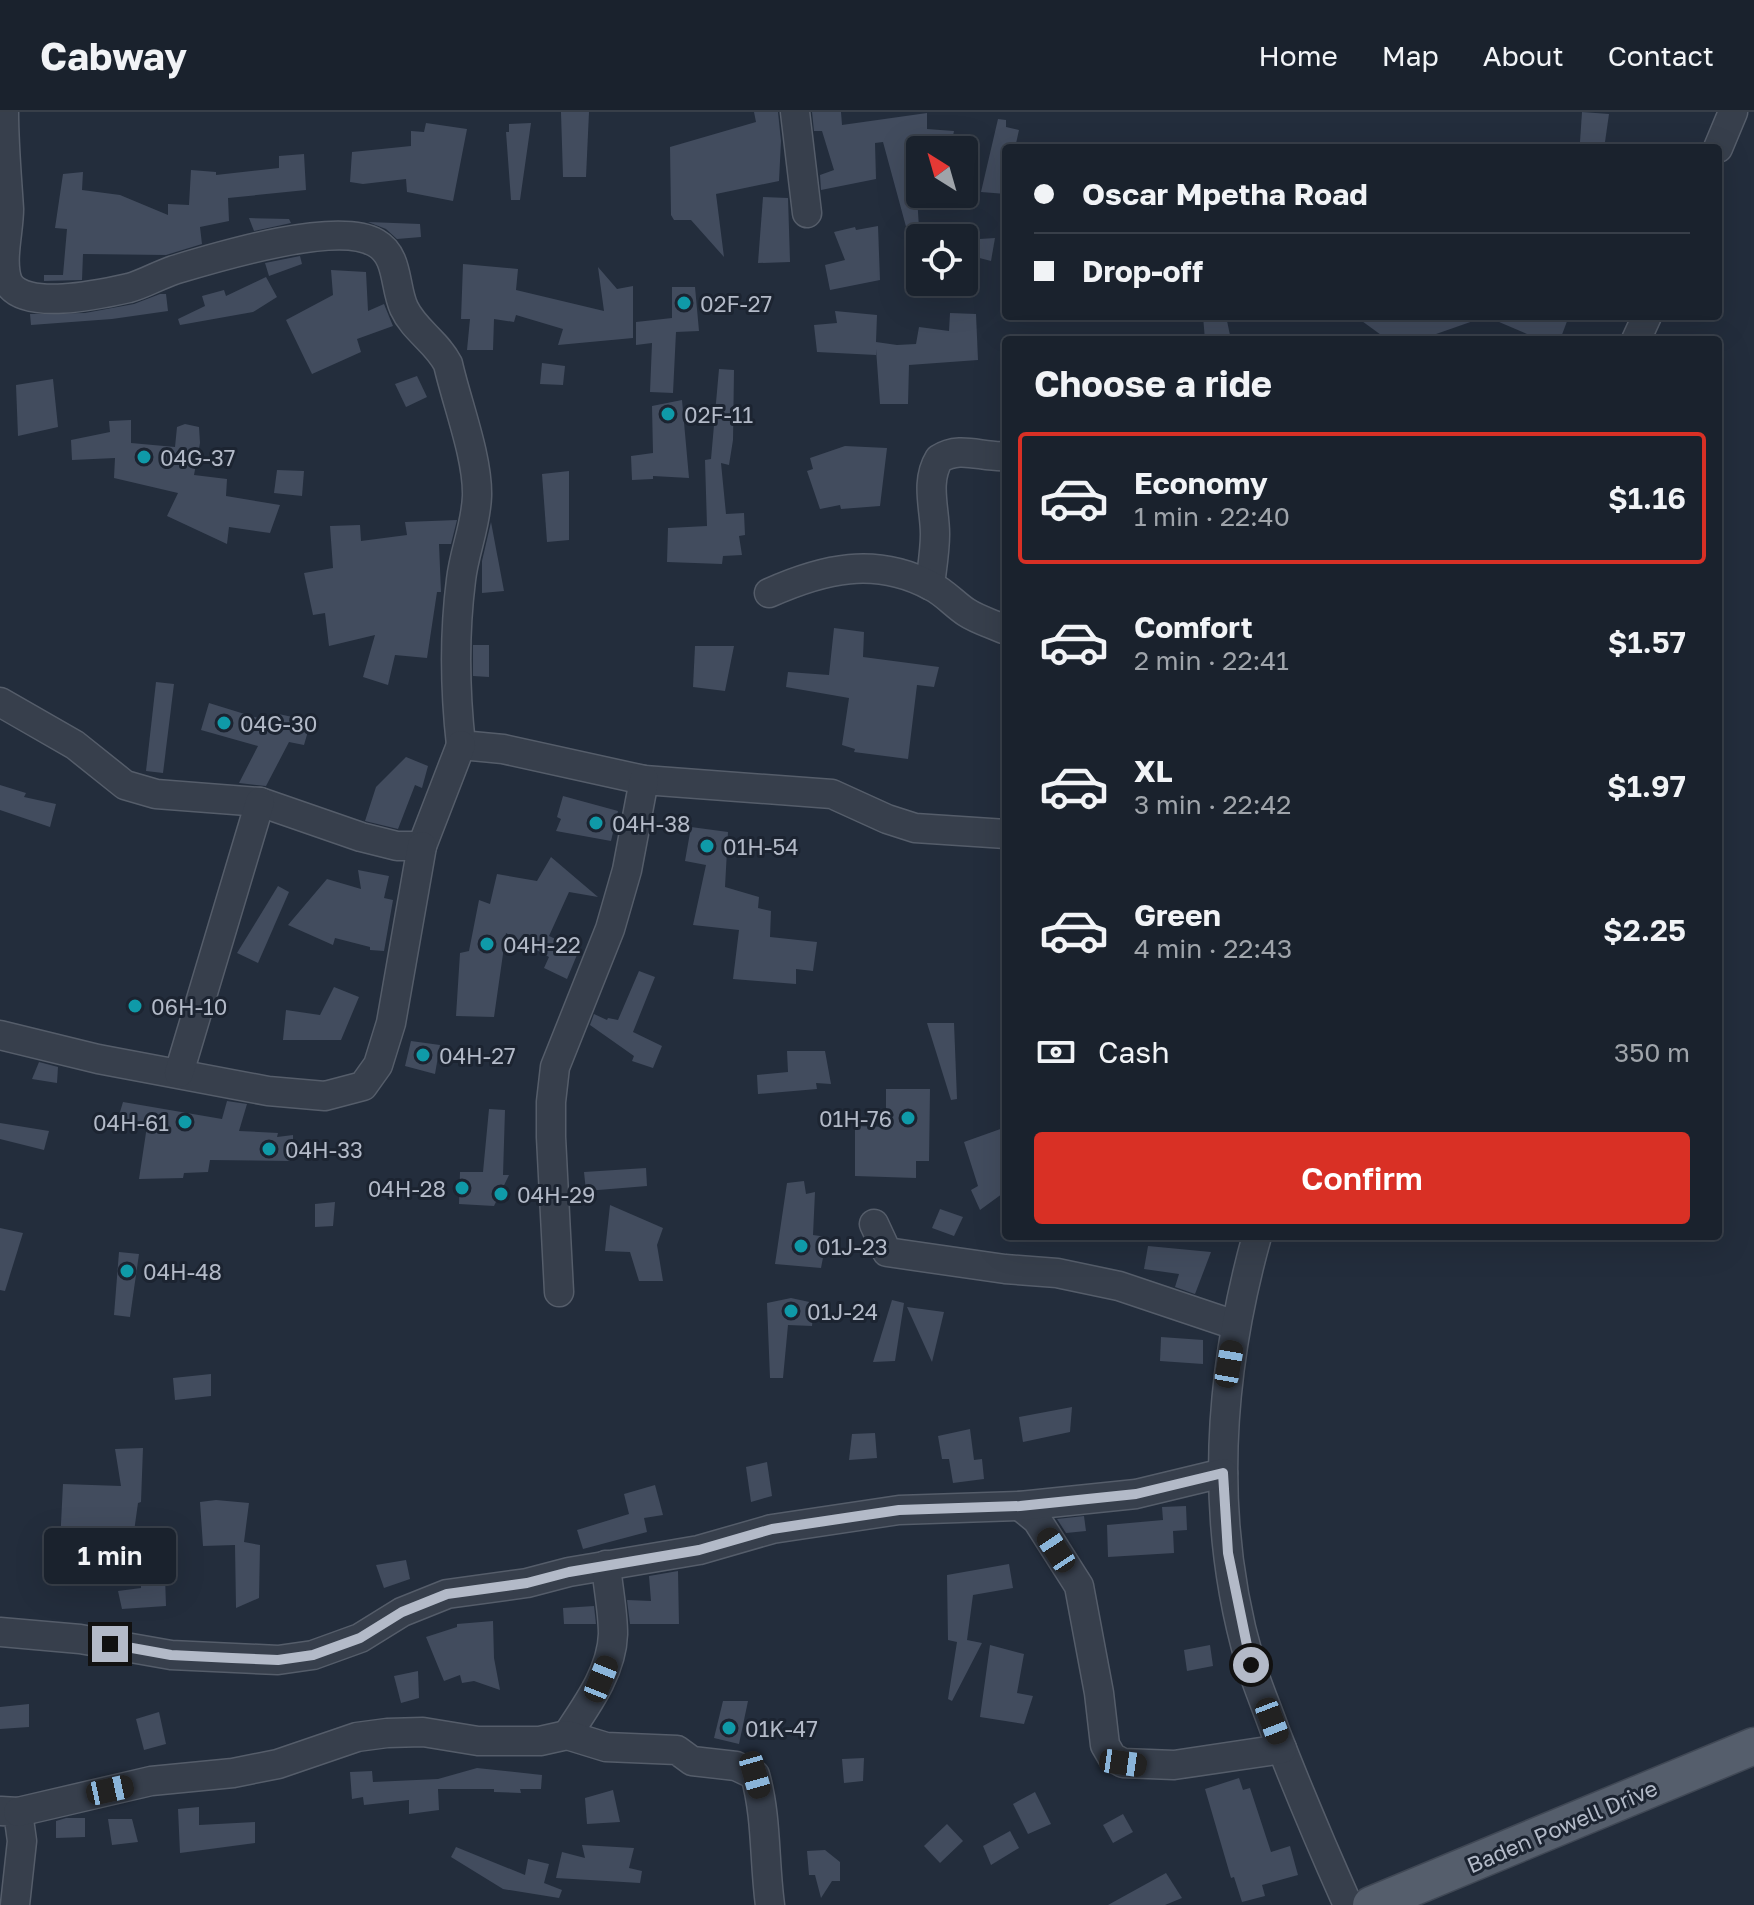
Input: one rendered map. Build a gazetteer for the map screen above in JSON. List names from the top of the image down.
{
  "streets": {
    "main road": ["Baden Powell Drive"]
  },
  "places": [
    "02F-27",
    "02F-11",
    "04G-37",
    "04G-30",
    "04H-38",
    "01H-54",
    "04H-22",
    "06H-10",
    "04H-27",
    "01H-76",
    "04H-61",
    "04H-33",
    "04H-28",
    "04H-29",
    "01J-23",
    "04H-48",
    "01J-24",
    "01K-47"
  ],
  "north": "top left",
  "page": {
    "header": "Cabway",
    "nav": [
      "Home",
      "Map",
      "About",
      "Contact"
    ],
    "banner": ["Oscar Mpetha Road", "Drop-off"],
    "heading": "Choose a ride",
    "list": [
      {
        "name": "Economy",
        "note": "1 min · 22:40",
        "value": "$1.16"
      },
      {
        "name": "Comfort",
        "note": "2 min · 22:41",
        "value": "$1.57"
      },
      {
        "name": "XL",
        "note": "3 min · 22:42",
        "value": "$1.97"
      },
      {
        "name": "Green",
        "note": "4 min · 22:43",
        "value": "$2.25"
      }
    ],
    "pay": ["Cash", "350 m"],
    "buttons": "Confirm",
    "bubble": "1 min"
  }
}
